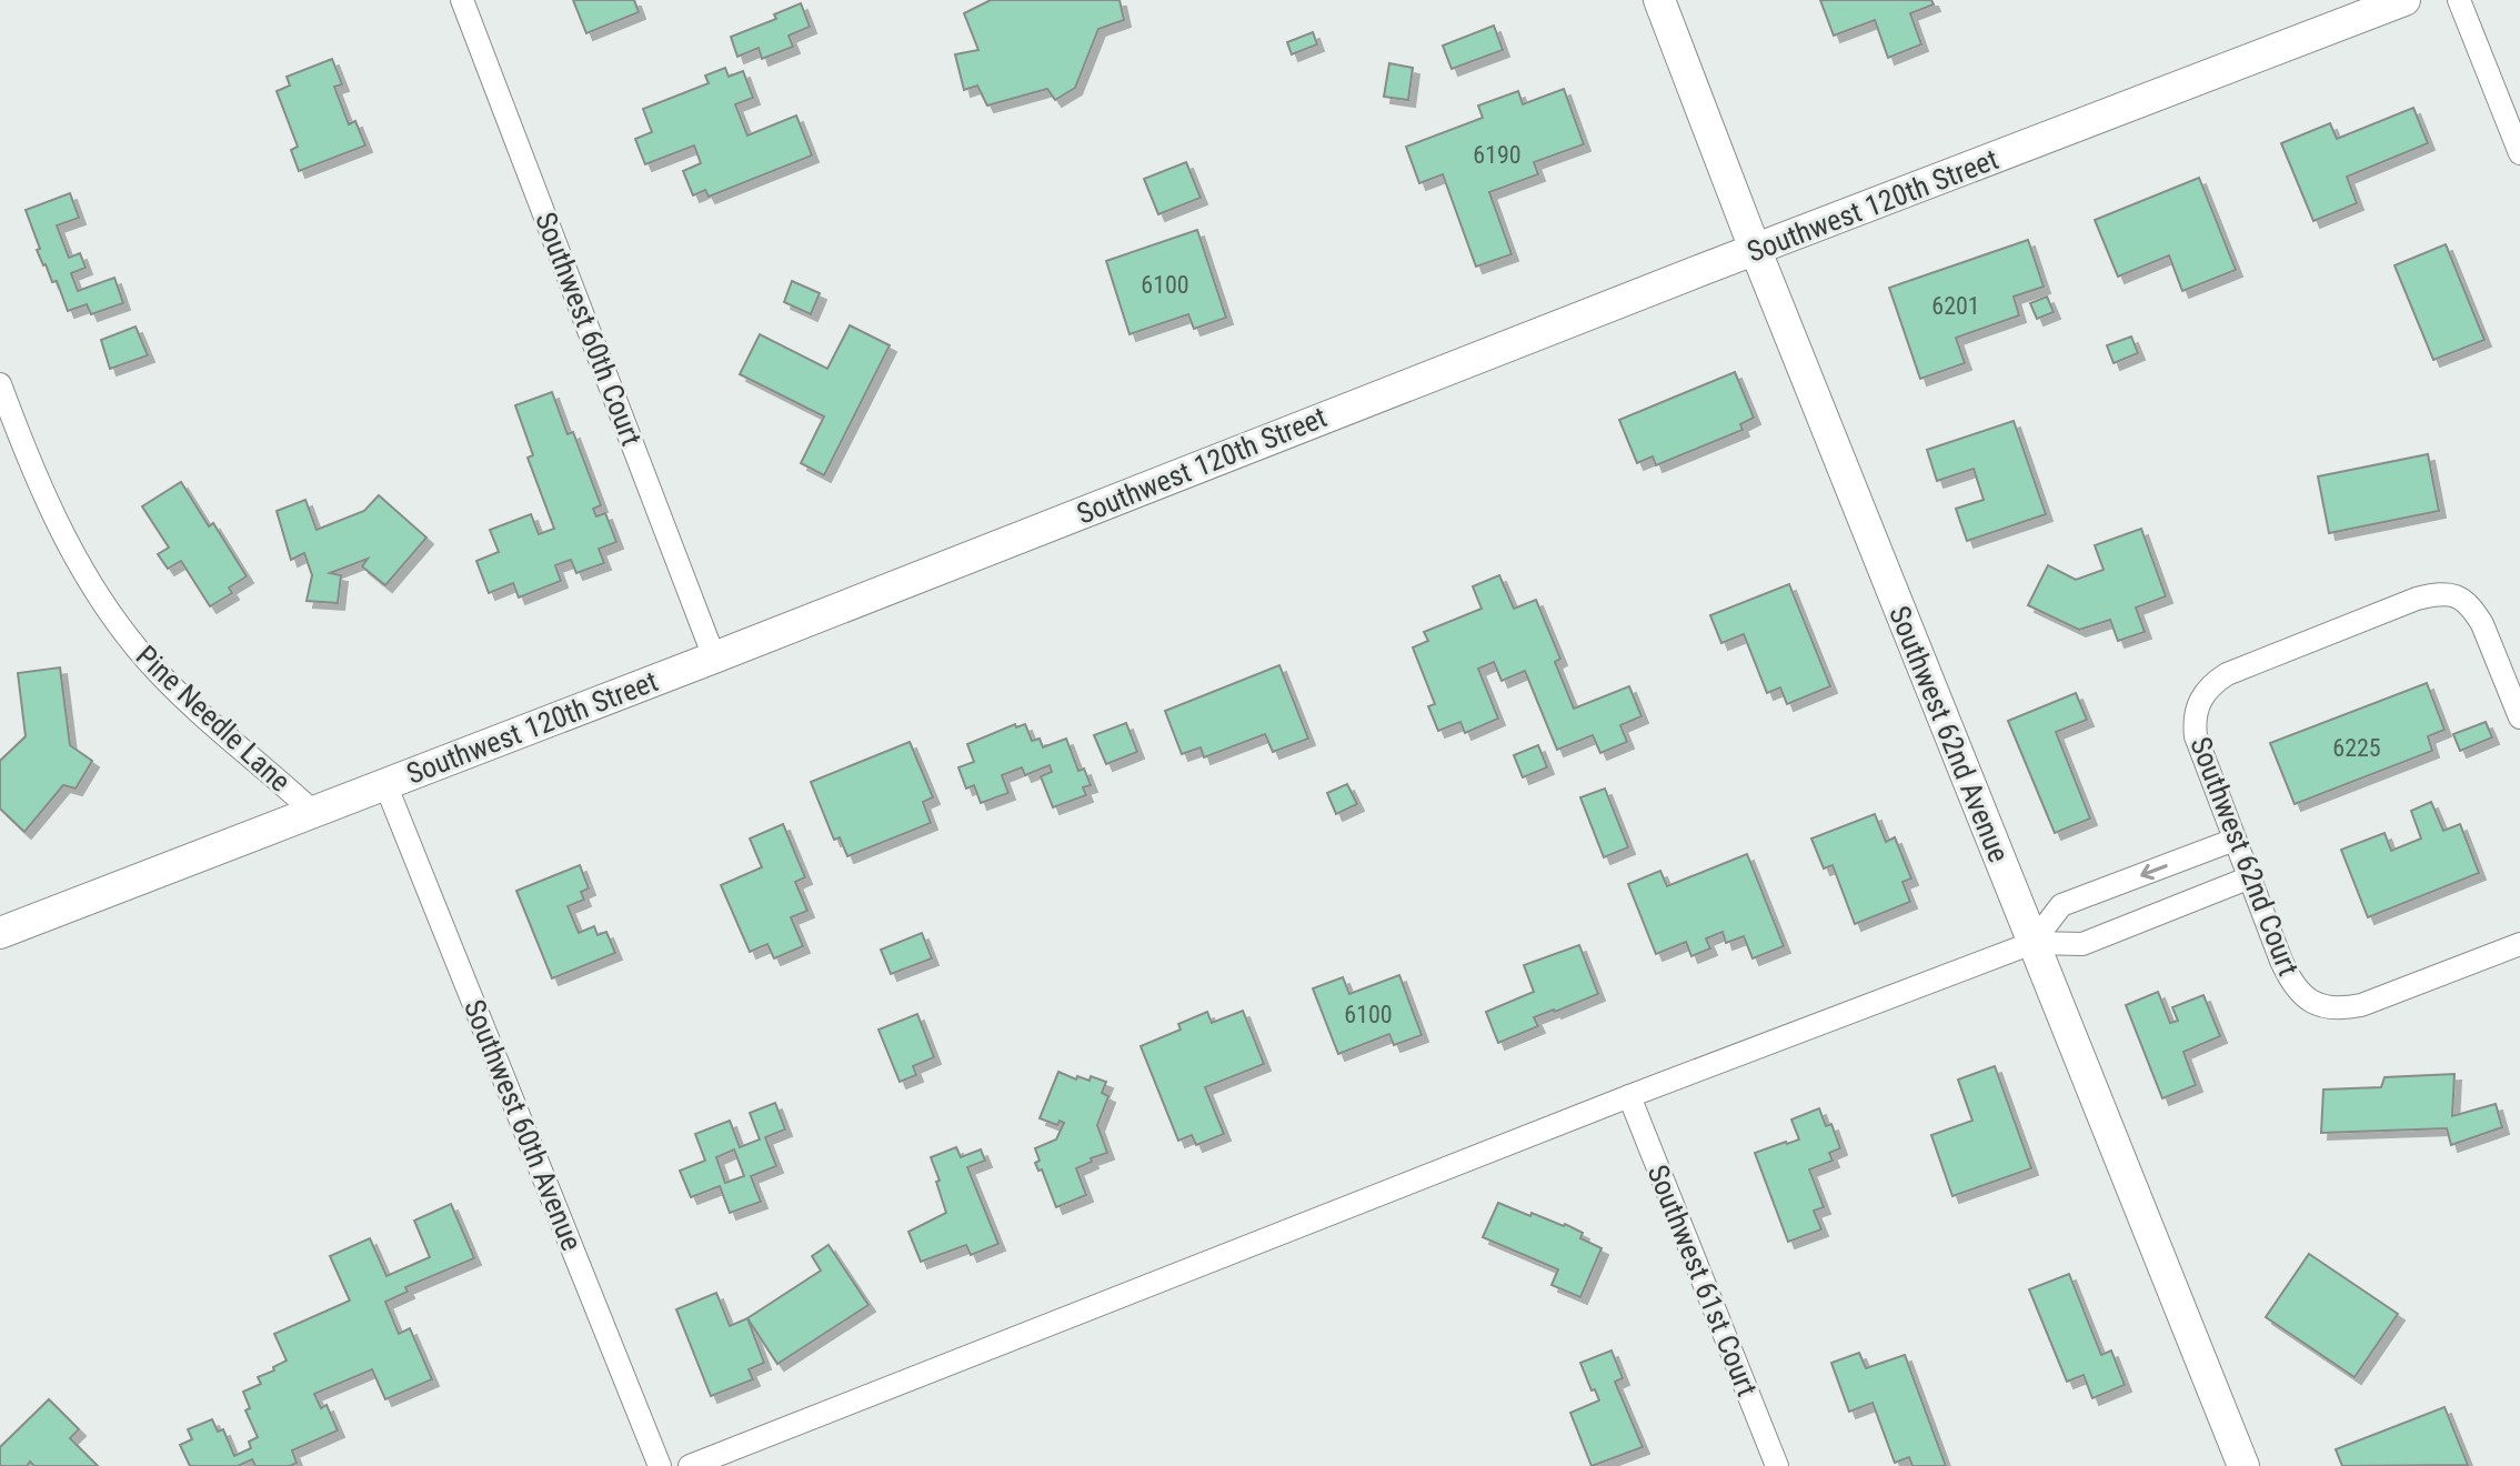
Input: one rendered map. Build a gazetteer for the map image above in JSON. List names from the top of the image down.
{
  "streets": {
    "street": [
      "Southwest 120th Street",
      "Southwest 60th Court",
      "Pine Needle Lane",
      "Southwest 62nd Avenue",
      "Southwest 62nd Court",
      "Southwest 60th Avenue",
      "Southwest 61st Court"
    ]
  },
  "crossings": [
    ["Southwest 120th Street", "Southwest 60th Court"],
    ["Southwest 120th Street", "Pine Needle Lane"],
    ["Southwest 120th Street", "Southwest 62nd Avenue"],
    ["Southwest 120th Street", "Southwest 60th Avenue"]
  ],
  "house_numbers": [
    "6190",
    "6100",
    "6201",
    "6225",
    "6100"
  ]
}
